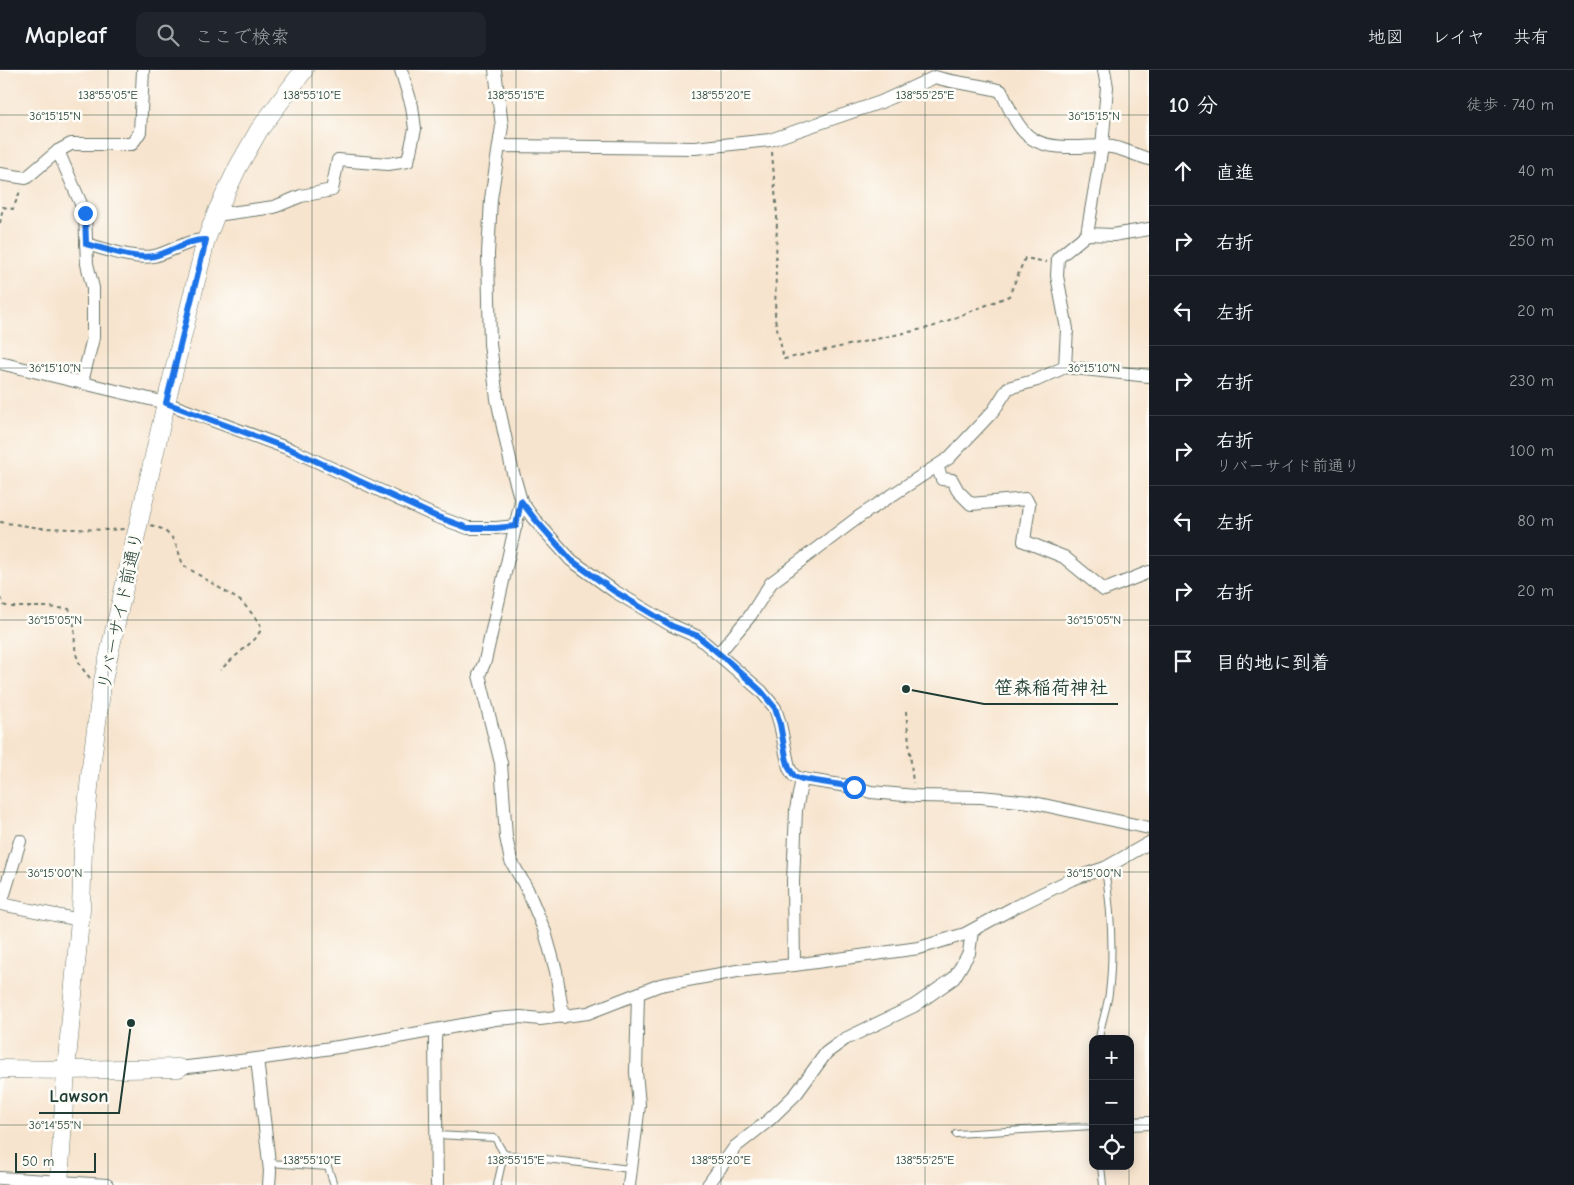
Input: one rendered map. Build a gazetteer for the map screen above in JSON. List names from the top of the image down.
{
  "streets": {
    "street": ["リバーサイド前通り"]
  },
  "places": ["笹森稲荷神社", "Lawson"],
  "scale_bar": "50 m",
  "page": {
    "header": "Mapleaf",
    "search": "ここで検索",
    "nav": ["地図", "レイヤ", "共有"],
    "heading": ["10 分", "徒歩 · 740 m"],
    "list": [
      ["直進", "40 m"],
      ["右折", "250 m"],
      ["左折", "20 m"],
      ["右折", "230 m"],
      ["右折", "リバーサイド前通り", "100 m"],
      ["左折", "80 m"],
      ["右折", "20 m"],
      "目的地に到着"
    ],
    "map_buttons": ["+", "−"],
    "scale": "50 m"
  },
  "coordinates": [
    "138°55'05\"E",
    "138°55'10\"E",
    "138°55'15\"E",
    "138°55'20\"E",
    "138°55'25\"E",
    "36°15'15\"N",
    "36°15'10\"N",
    "36°15'05\"N",
    "36°15'00\"N",
    "36°14'55\"N"
  ]
}
